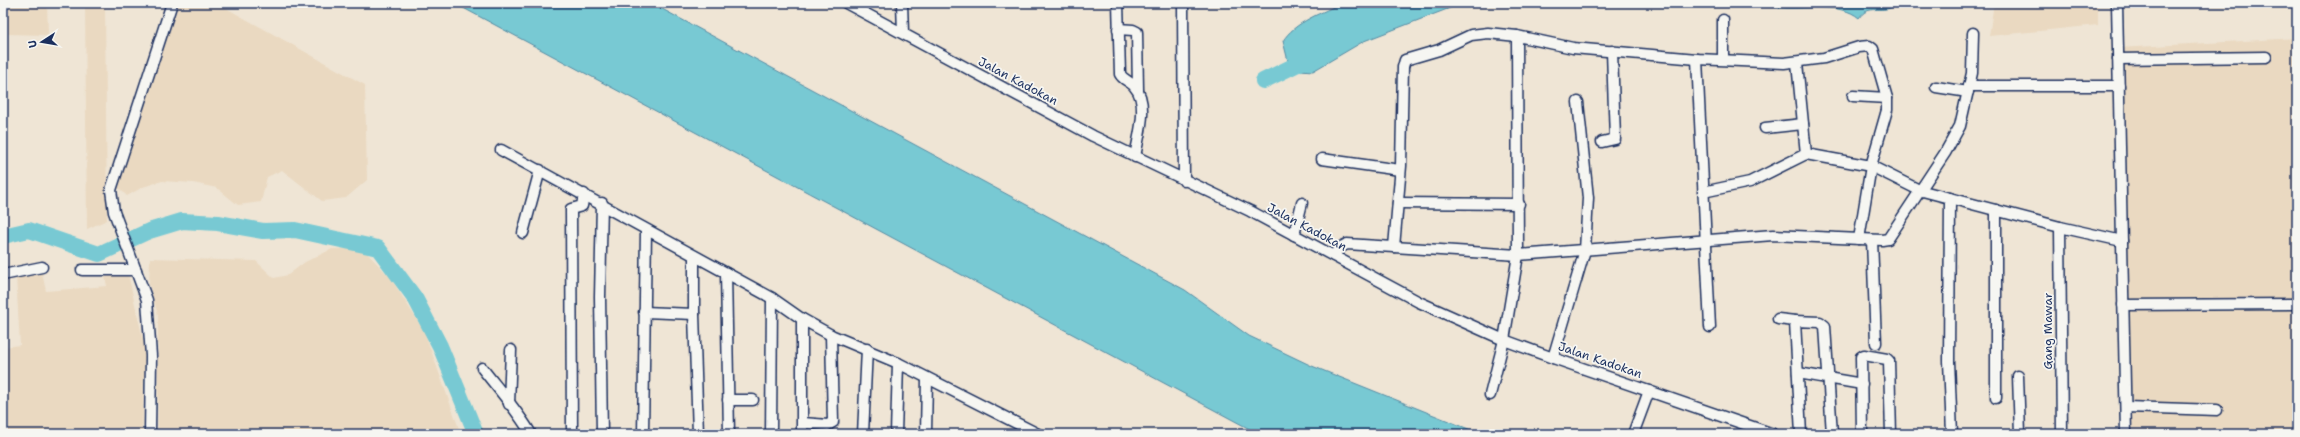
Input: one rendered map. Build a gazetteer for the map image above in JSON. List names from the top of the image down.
{
  "streets": {
    "street": ["Jalan Kadokan", "Gang Mawar"]
  },
  "north": "left"
}
